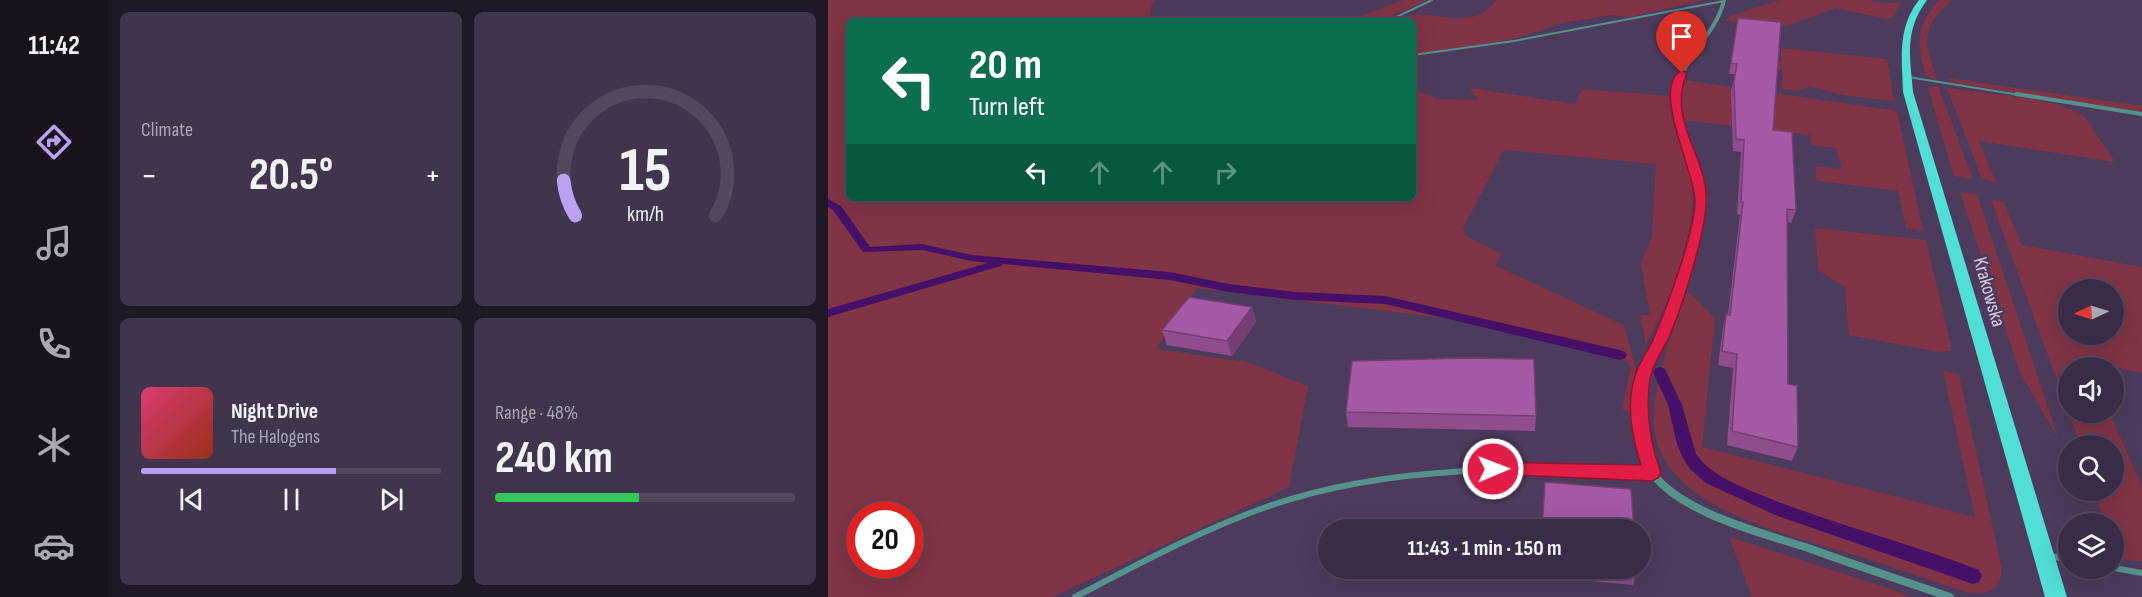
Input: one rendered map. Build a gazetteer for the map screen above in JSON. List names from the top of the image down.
{
  "streets": {
    "main road": ["Krakowska"]
  },
  "north": "left",
  "page": {
    "tabs": "11:42",
    "tile": [
      "Climate",
      ["Range · 48%", "240 km"]
    ],
    "turn": ["20 m", "Turn left"],
    "heat": ["−", "20.5°", "+"],
    "song": ["Night Drive", "The Halogens"],
    "limit": "20",
    "trip": "11:43 · 1 min · 150 m",
    "gauge": ["15", "km/h"]
  }
}
